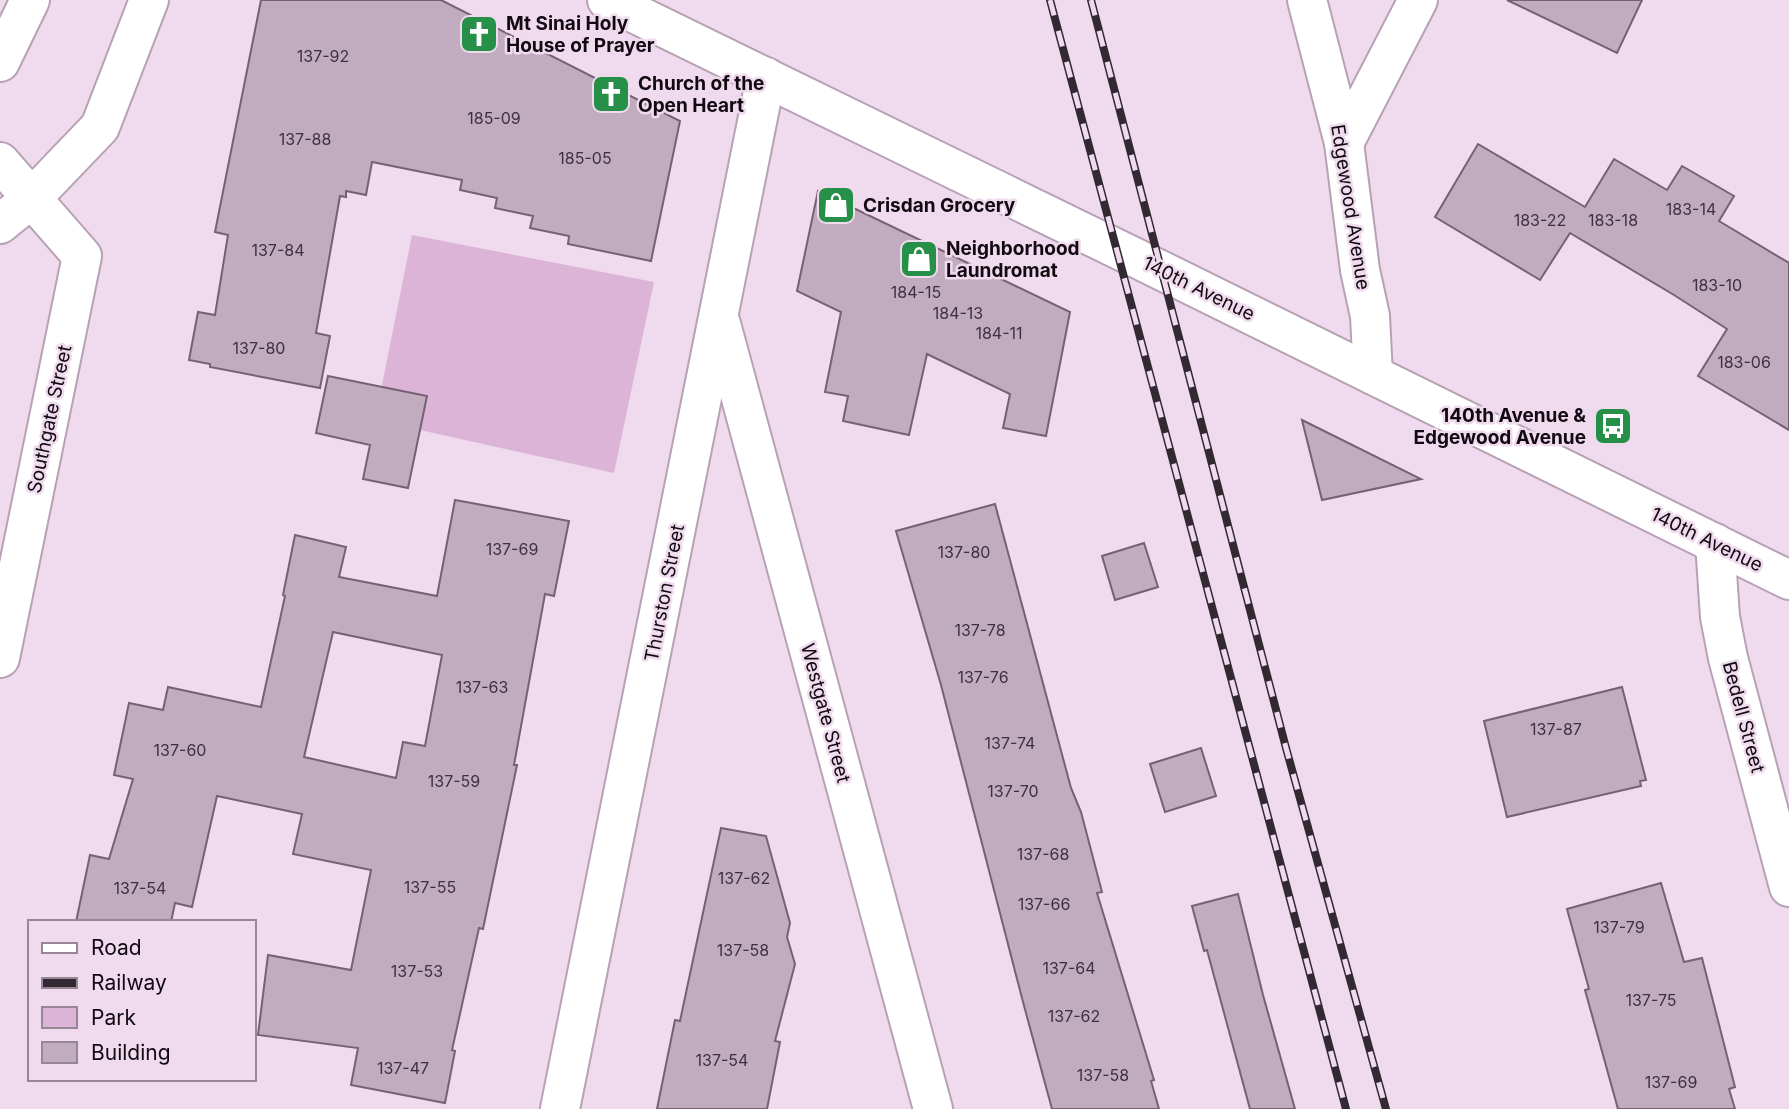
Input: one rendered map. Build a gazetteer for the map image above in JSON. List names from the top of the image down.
{
  "streets": {
    "street": [
      "Edgewood Avenue",
      "140th Avenue",
      "Southgate Street",
      "Thurston Street",
      "Westgate Street",
      "Bedell Street"
    ]
  },
  "crossings": [
    ["Edgewood Avenue", "140th Avenue"],
    ["140th Avenue", "Thurston Street"],
    ["140th Avenue", "Bedell Street"],
    ["Thurston Street", "Westgate Street"]
  ],
  "places": {
    "church": ["Mt Sinai Holy House of Prayer", "Church of the Open Heart"],
    "shop": ["Crisdan Grocery", "Neighborhood Laundromat"],
    "bus stop": ["140th Avenue & Edgewood Avenue"]
  },
  "house_numbers": [
    "137-92",
    "185-09",
    "137-88",
    "185-05",
    "183-14",
    "183-22",
    "183-18",
    "137-84",
    "183-10",
    "184-15",
    "184-13",
    "184-11",
    "137-80",
    "183-06",
    "137-69",
    "137-80",
    "137-78",
    "137-76",
    "137-63",
    "137-87",
    "137-74",
    "137-60",
    "137-59",
    "137-70",
    "137-68",
    "137-62",
    "137-55",
    "137-54",
    "137-66",
    "137-79",
    "137-58",
    "137-64",
    "137-53",
    "137-75",
    "137-62",
    "137-54",
    "137-47",
    "137-58",
    "137-69"
  ],
  "legend": [
    "Road",
    "Railway",
    "Park",
    "Building"
  ]
}
